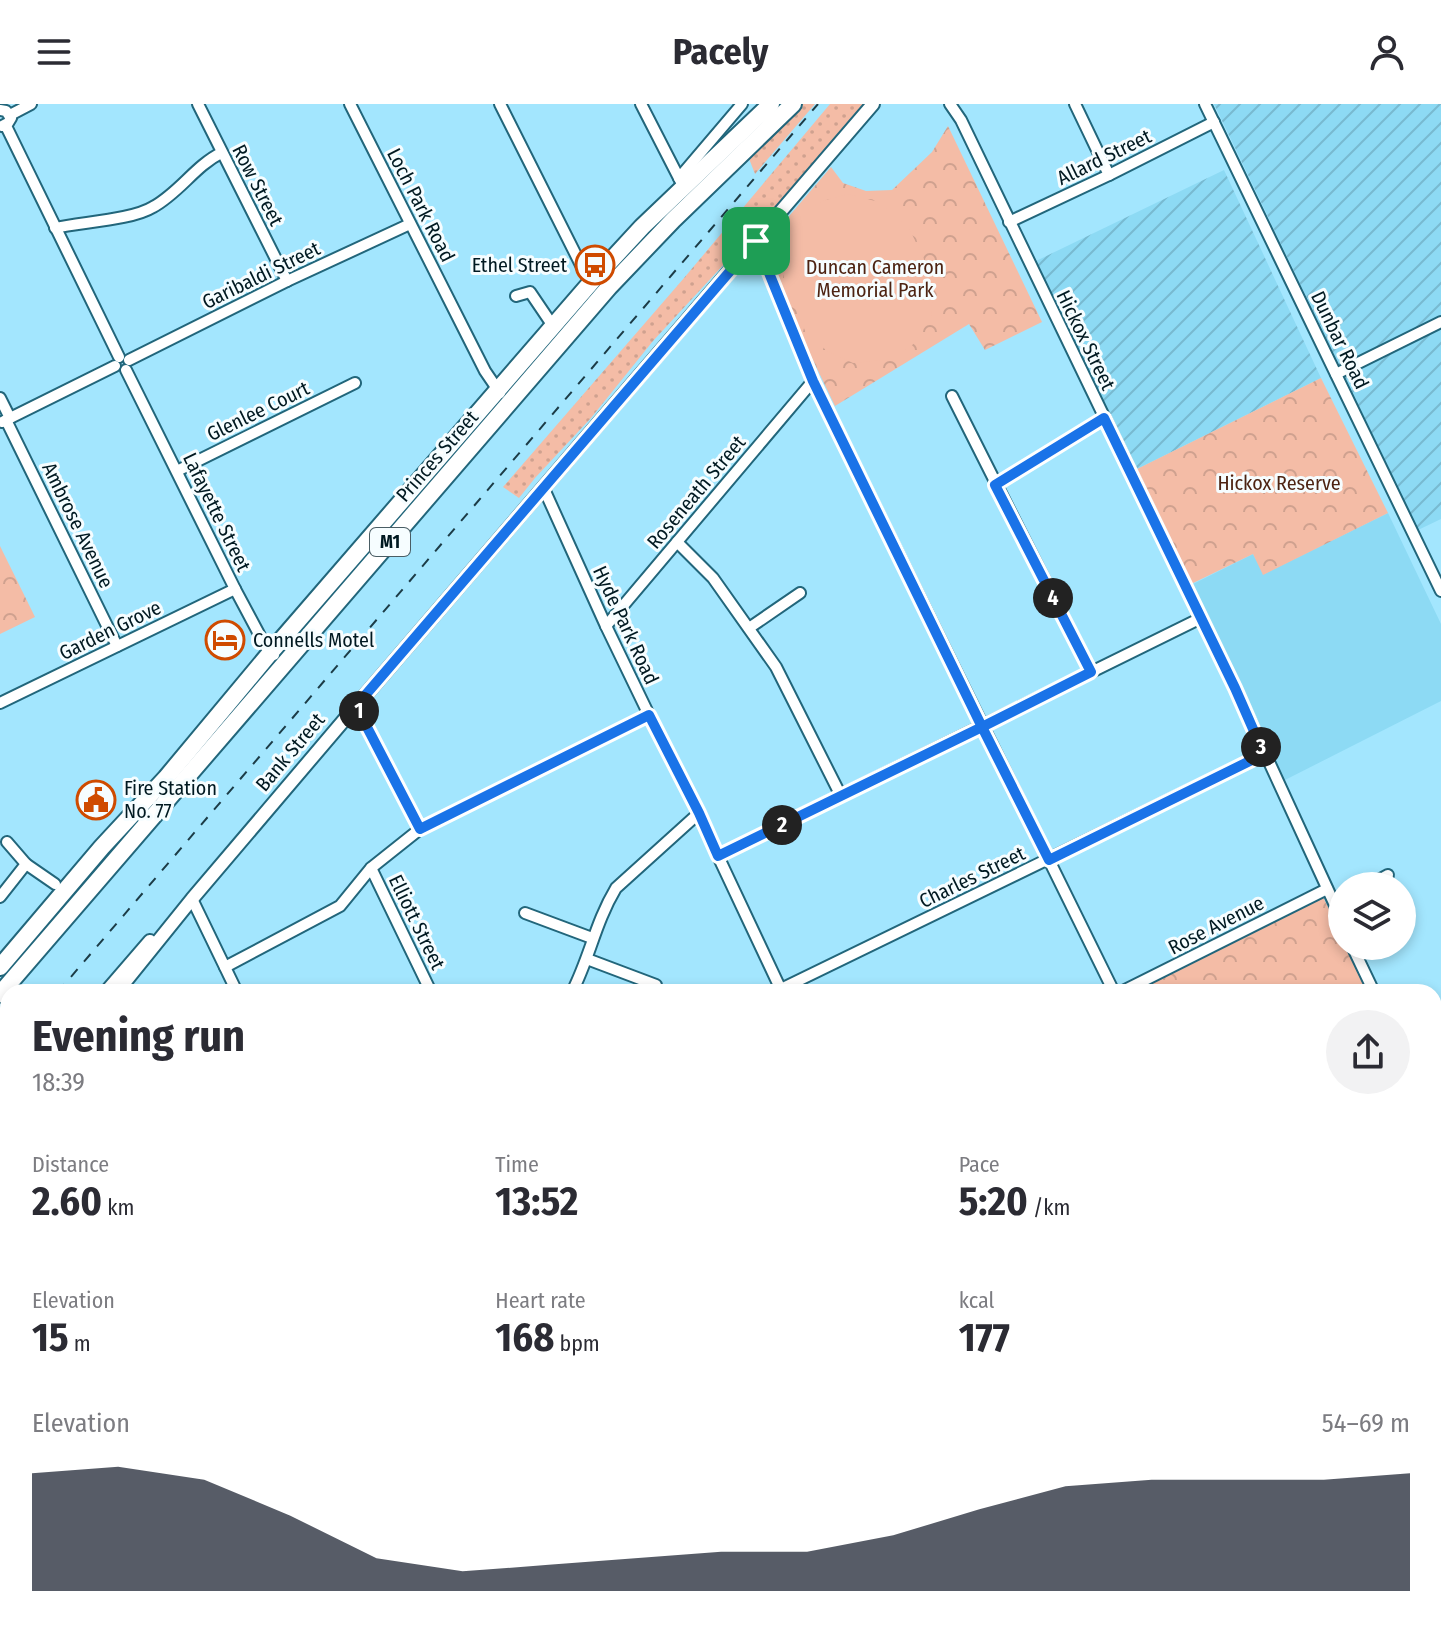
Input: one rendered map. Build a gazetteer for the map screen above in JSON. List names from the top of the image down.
{
  "streets": {
    "highway": ["Princes Street", "M1"],
    "main road": ["Bank Street"],
    "street": [
      "Allard Street",
      "Row Street",
      "Loch Park Road",
      "Garibaldi Street",
      "Hickox Street",
      "Dunbar Road",
      "Glenlee Court",
      "Roseneath Street",
      "Lafayette Street",
      "Ambrose Avenue",
      "Hyde Park Road",
      "Garden Grove",
      "Charles Street",
      "Elliott Street",
      "Rose Avenue"
    ]
  },
  "crossings": [
    ["Allard Street", "Hickox Street"],
    ["Allard Street", "Dunbar Road"],
    ["Row Street", "Garibaldi Street"],
    ["Loch Park Road", "Garibaldi Street"],
    ["Loch Park Road", "Princes Street"],
    ["Garibaldi Street", "Lafayette Street"],
    ["Garibaldi Street", "Ambrose Avenue"],
    ["Hickox Street", "Charles Street"],
    ["Hickox Street", "Rose Avenue"],
    ["Glenlee Court", "Lafayette Street"],
    ["Princes Street", "Lafayette Street"],
    ["Roseneath Street", "Hyde Park Road"],
    ["Lafayette Street", "Garden Grove"],
    ["Ambrose Avenue", "Garden Grove"],
    ["Hyde Park Road", "Bank Street"]
  ],
  "parks": ["Duncan Cameron Memorial Park", "Hickox Reserve"],
  "places": {
    "bus stop": ["Ethel Street"],
    "hotel": ["Connells Motel"],
    "public building": ["Fire Station No. 77"]
  },
  "page": {
    "header": "Pacely",
    "pins": [
      "4",
      "1",
      "3",
      "2"
    ],
    "heading": ["Evening run", "18:39"],
    "stats": [
      ["Distance", "2.60 km"],
      ["Time", "13:52"],
      ["Pace", "5:20 /km"],
      ["Elevation", "15 m"],
      ["Heart rate", "168 bpm"],
      ["kcal", "177"]
    ],
    "chart": ["Elevation", "54–69 m"]
  }
}
